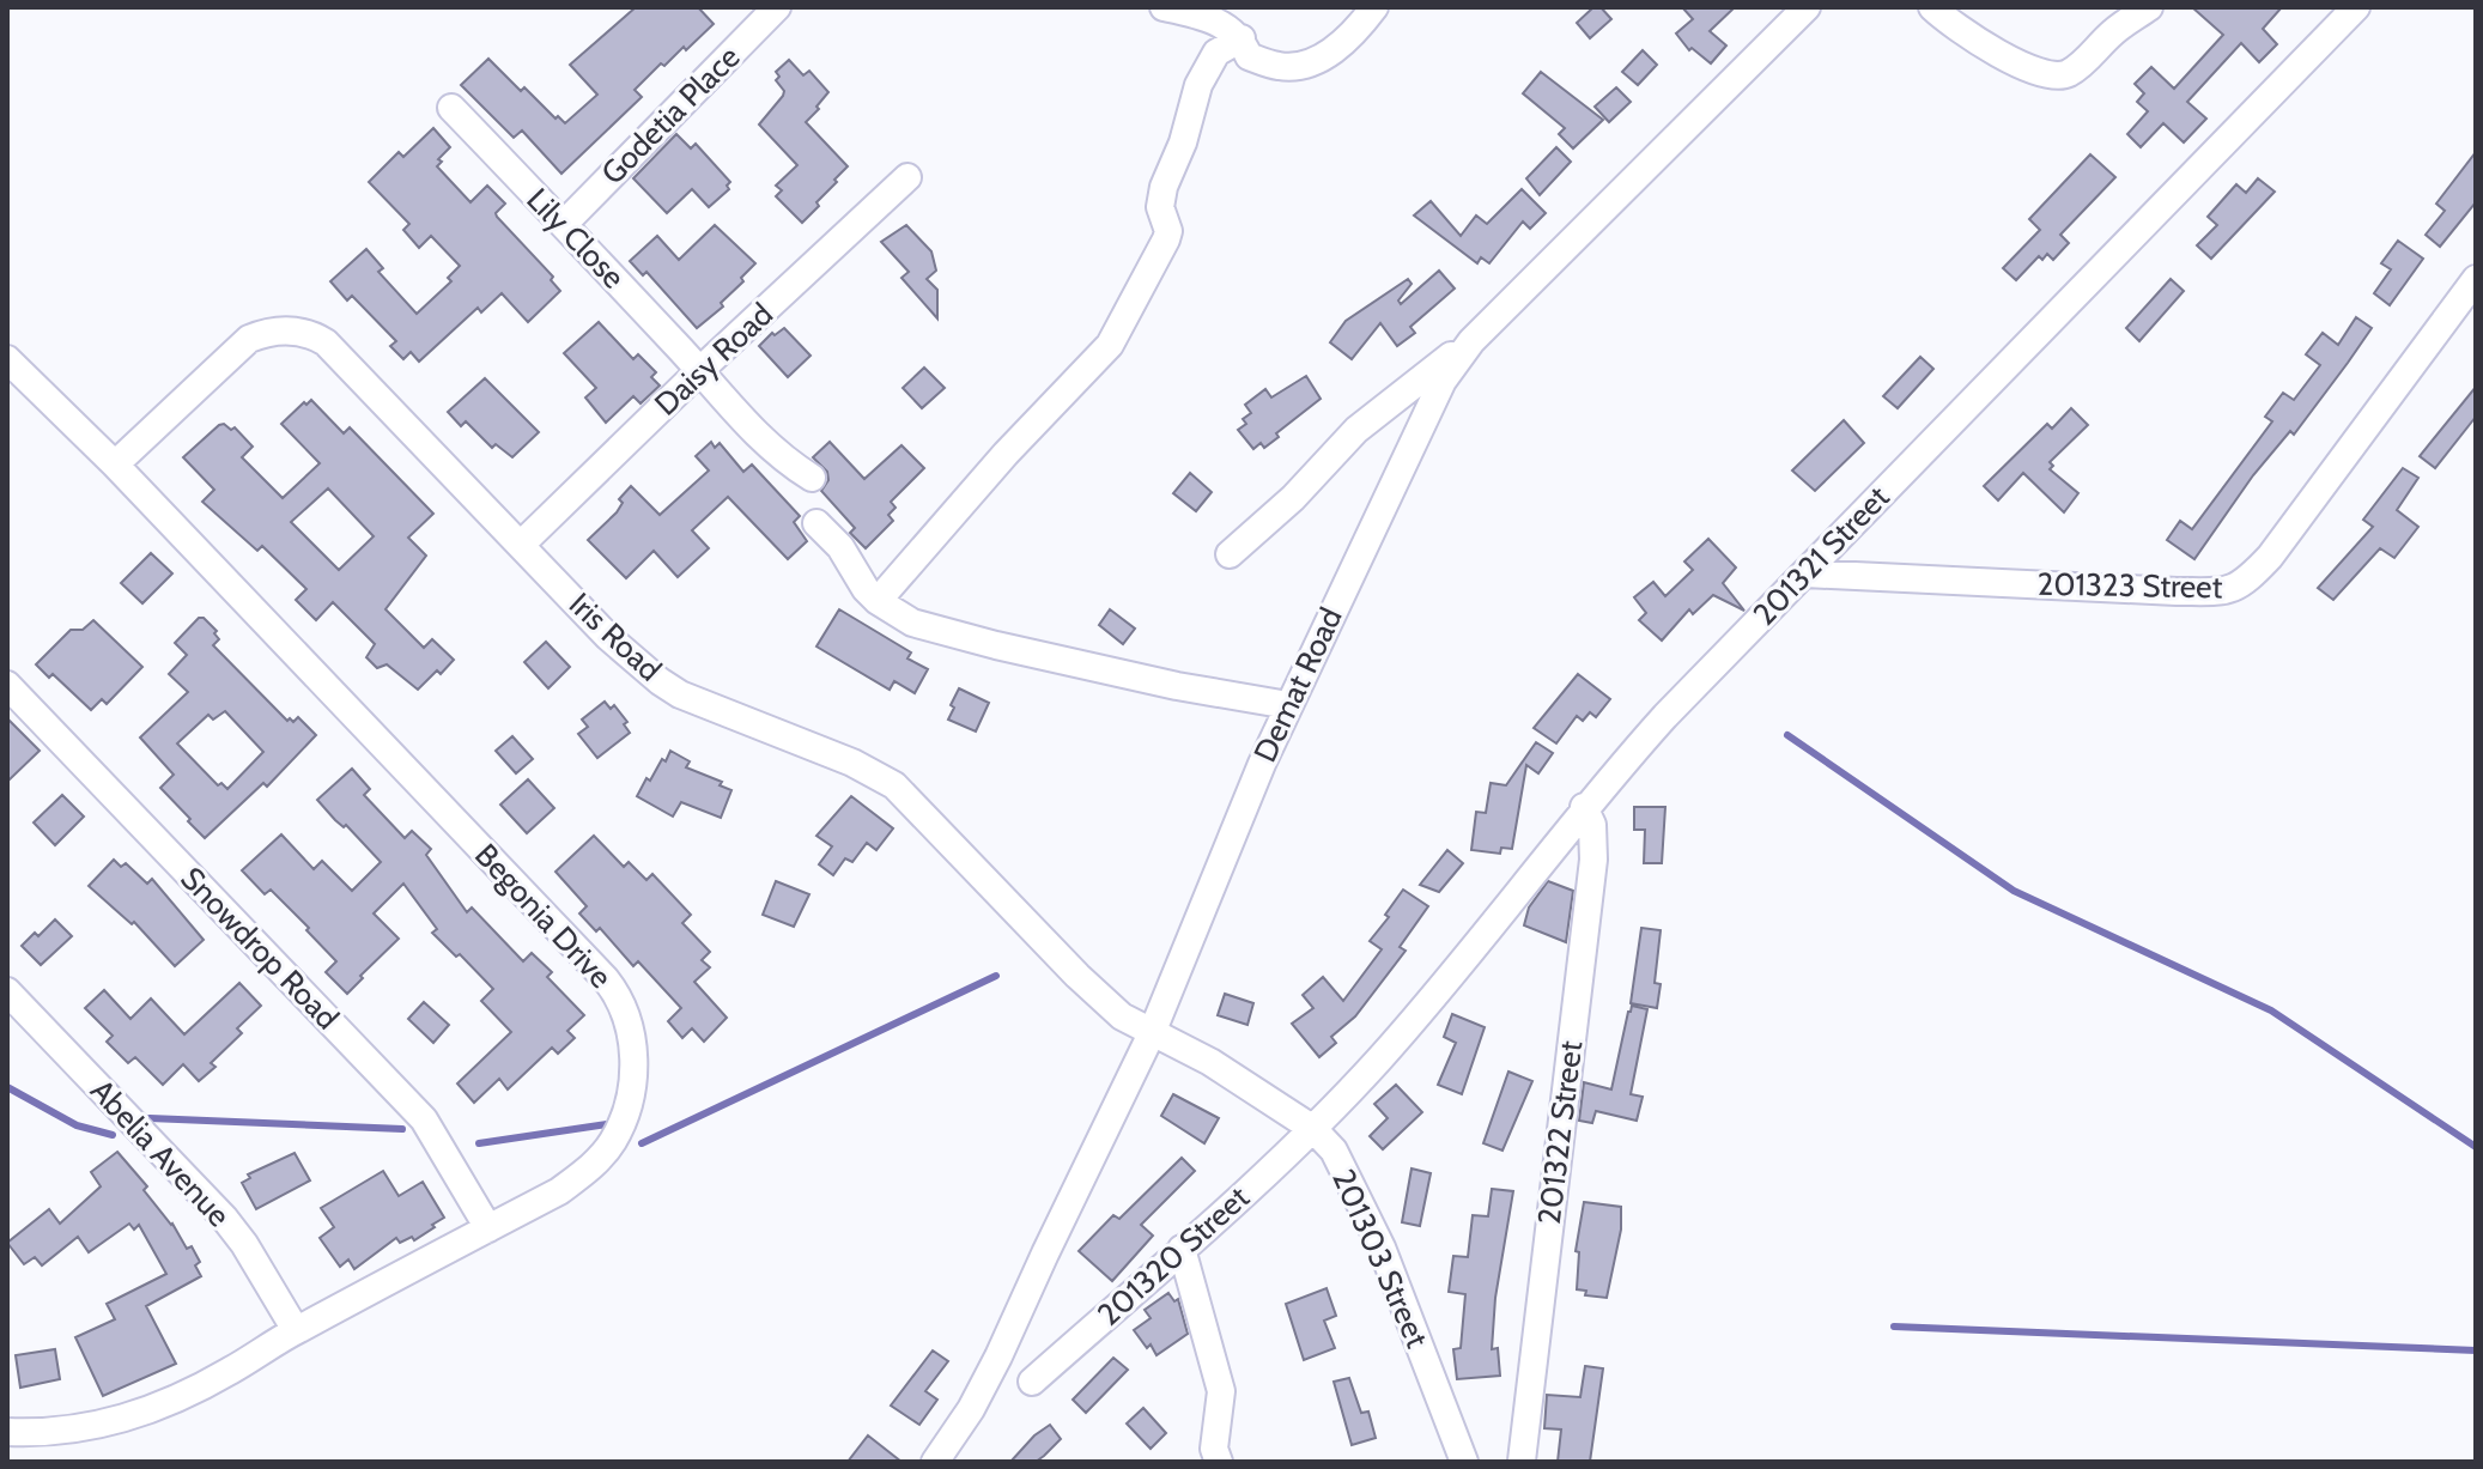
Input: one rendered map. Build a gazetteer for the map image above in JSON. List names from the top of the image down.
{
  "streets": {
    "street": [
      "Godetia Place",
      "Lily Close",
      "Daisy Road",
      "201321 Street",
      "201323 Street",
      "Iris Road",
      "Demat Road",
      "Begonia Drive",
      "Snowdrop Road",
      "201322 Street",
      "Abelia Avenue",
      "201320 Street",
      "201303 Street"
    ]
  },
  "crossings": [
    ["Godetia Place", "Lily Close"],
    ["Lily Close", "Daisy Road"],
    ["Daisy Road", "Iris Road"],
    ["201321 Street", "201323 Street"],
    ["201321 Street", "201322 Street"],
    ["201321 Street", "201320 Street"],
    ["201321 Street", "201303 Street"],
    ["Iris Road", "Demat Road"],
    ["Iris Road", "Begonia Drive"],
    ["Iris Road", "201303 Street"],
    ["Demat Road", "201303 Street"],
    ["Begonia Drive", "Snowdrop Road"],
    ["Begonia Drive", "Abelia Avenue"],
    ["201320 Street", "201303 Street"]
  ]
}
